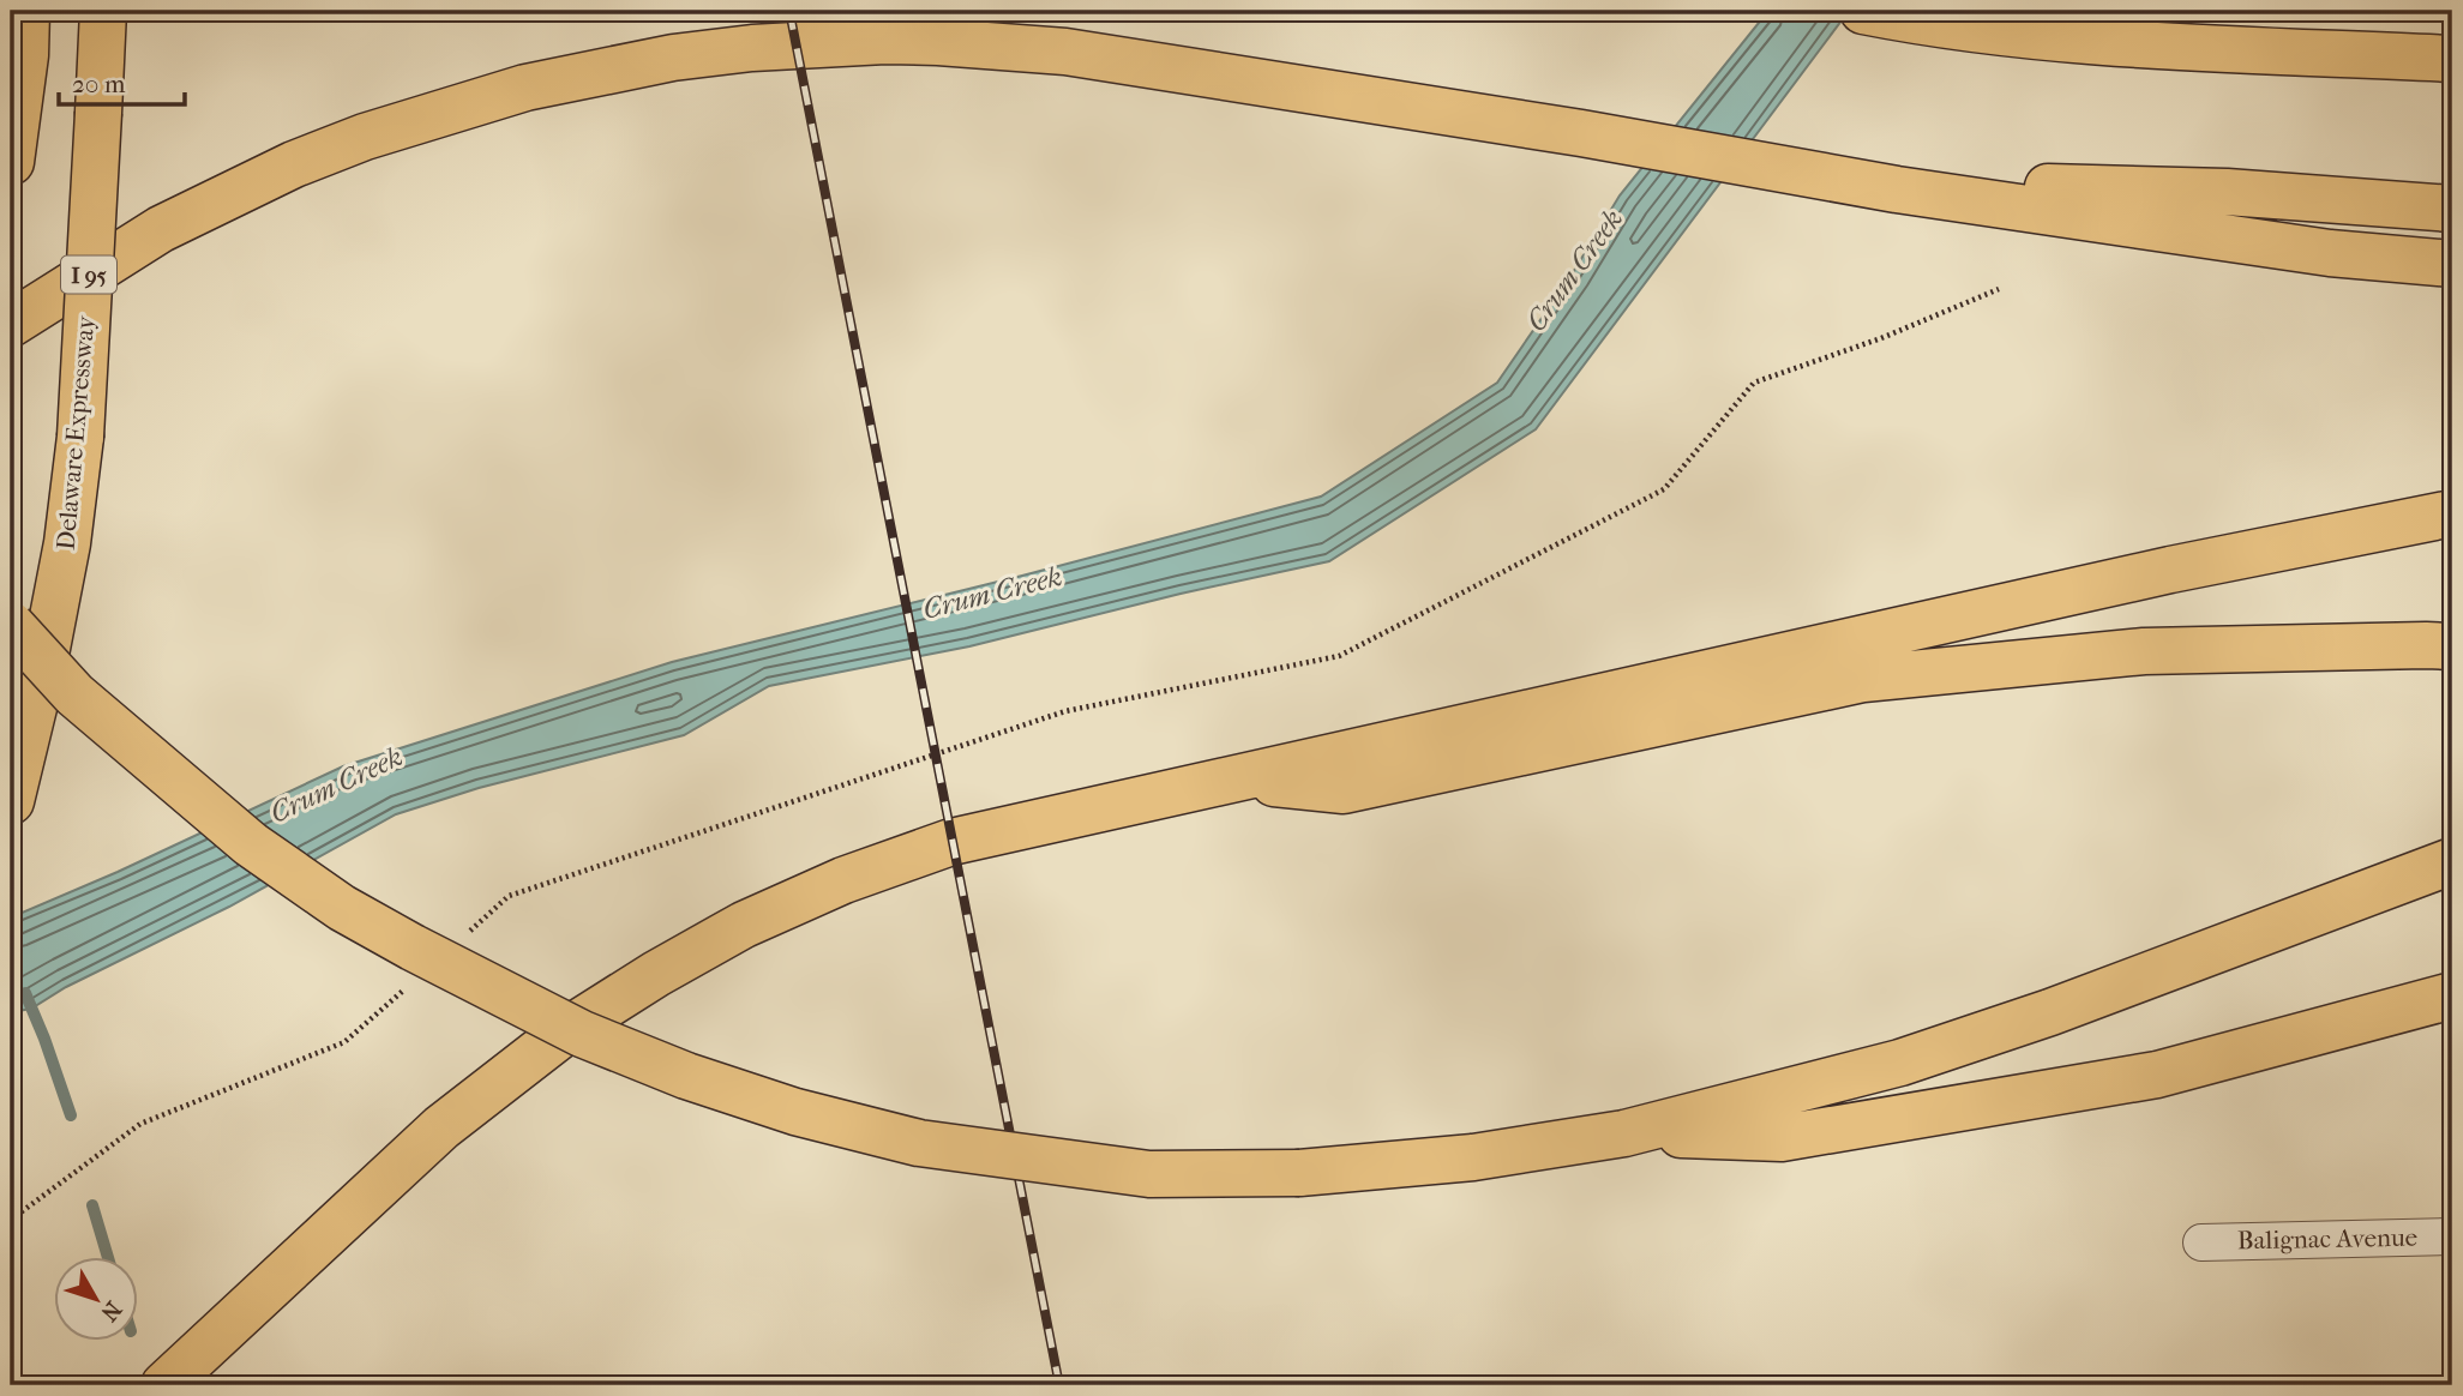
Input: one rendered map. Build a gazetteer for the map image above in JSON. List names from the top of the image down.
{
  "streets": {
    "highway": ["I 95", "Delaware Expressway"],
    "street": ["Balignac Avenue"]
  },
  "water": ["Crum Creek"],
  "scale_bar": "20 m",
  "north": "bottom right"
}
